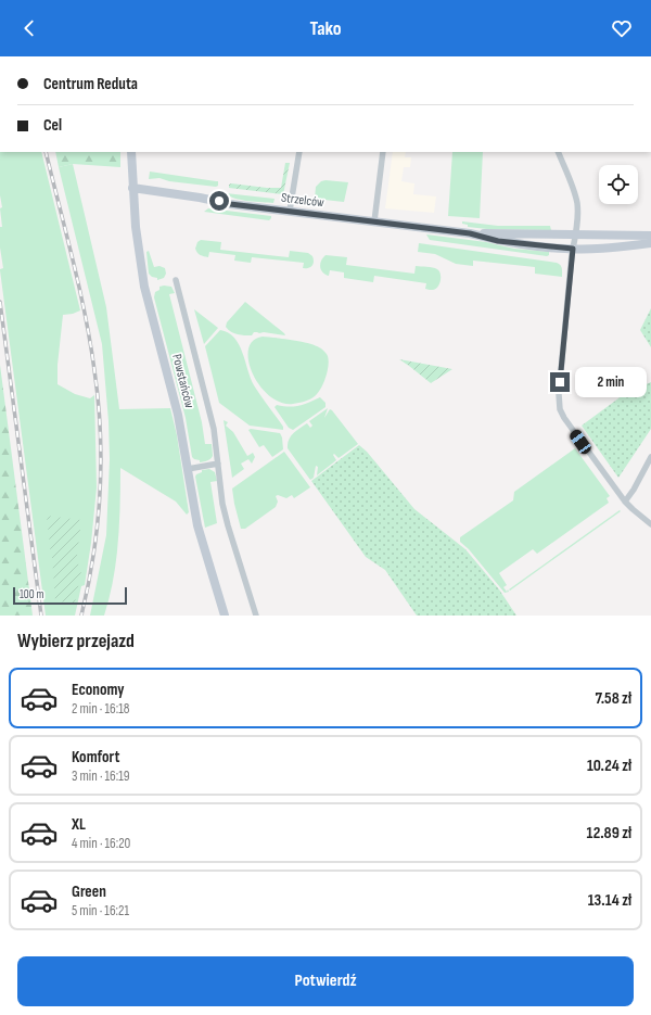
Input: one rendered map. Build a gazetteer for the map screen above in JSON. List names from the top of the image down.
{
  "streets": {
    "street": ["Strzelców", "Powstańców"]
  },
  "crossings": [
    ["Strzelców", "Powstańców"]
  ],
  "scale_bar": "100 m",
  "page": {
    "header": "Tako",
    "banner": ["Centrum Reduta", "Cel"],
    "bubble": "2 min",
    "scale": "100 m",
    "heading": "Wybierz przejazd",
    "list": [
      {
        "name": "Economy",
        "note": "2 min · 16:18",
        "value": "7.58 zł"
      },
      {
        "name": "Komfort",
        "note": "3 min · 16:19",
        "value": "10.24 zł"
      },
      {
        "name": "XL",
        "note": "4 min · 16:20",
        "value": "12.89 zł"
      },
      {
        "name": "Green",
        "note": "5 min · 16:21",
        "value": "13.14 zł"
      }
    ],
    "buttons": "Potwierdź"
  }
}
